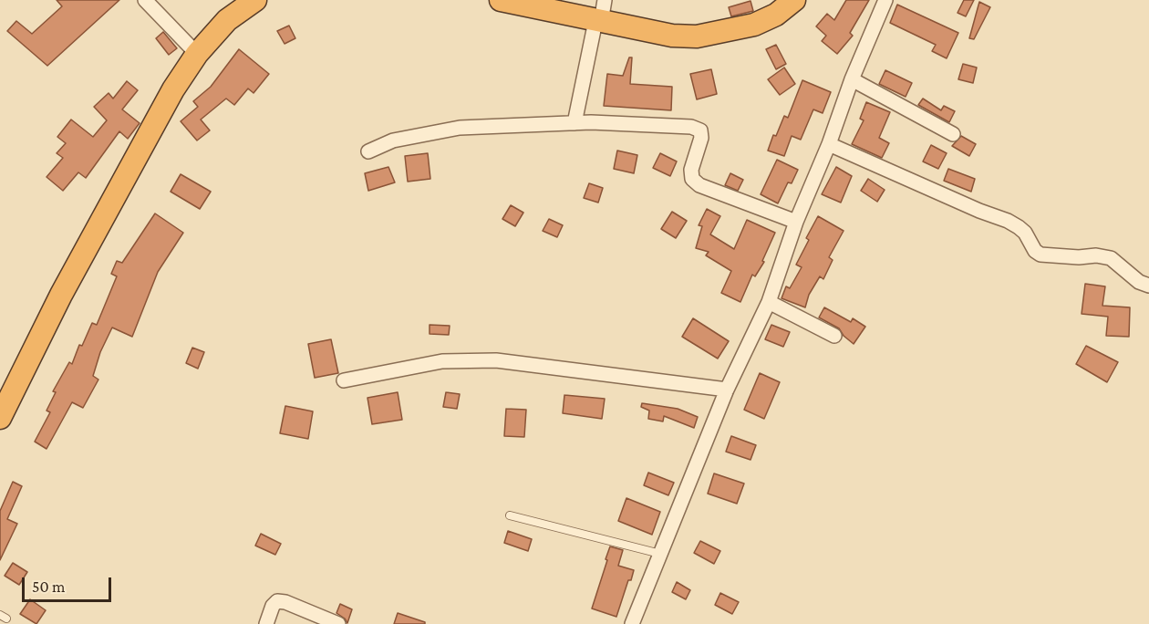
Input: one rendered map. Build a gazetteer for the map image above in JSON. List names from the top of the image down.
{
  "scale_bar": "50 m"
}
